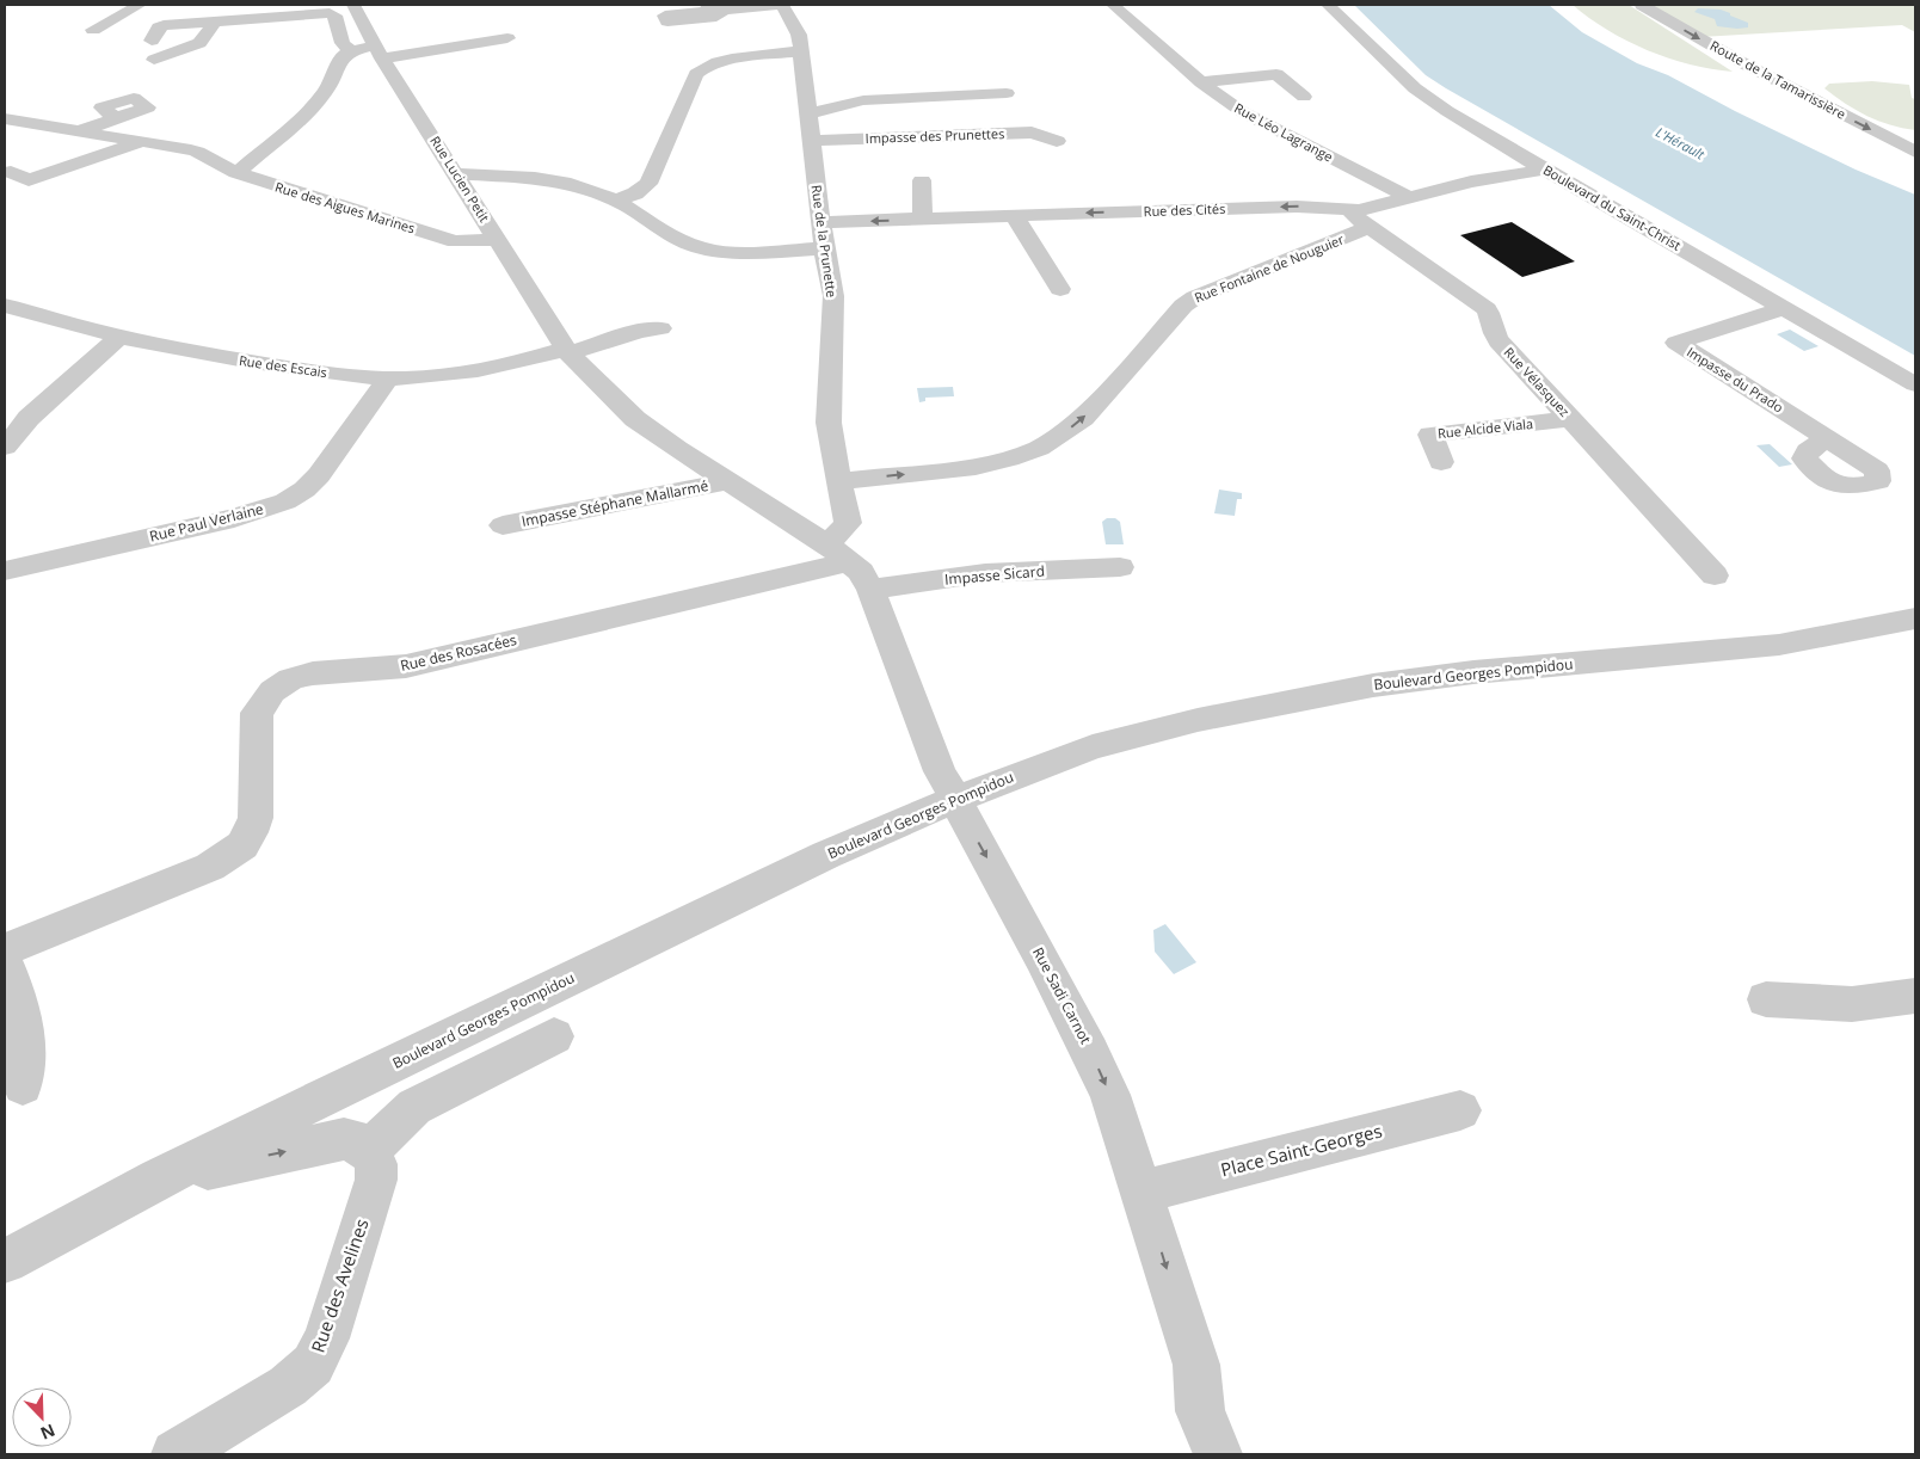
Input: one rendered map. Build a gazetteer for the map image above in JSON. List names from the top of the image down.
{
  "streets": {
    "street": [
      "Route de la Tamarissière",
      "Rue Léo Lagrange",
      "Impasse des Prunettes",
      "Rue Lucien Petit",
      "Rue des Aigues Marines",
      "Boulevard du Saint-Christ",
      "Rue des Cités",
      "Rue de la Prunette",
      "Rue Fontaine de Nouguier",
      "Rue des Escais",
      "Impasse du Prado",
      "Rue Vélasquez",
      "Rue Alcide Viala",
      "Impasse Stéphane Mallarmé",
      "Rue Paul Verlaine",
      "Impasse Sicard",
      "Rue des Rosacées",
      "Boulevard Georges Pompidou",
      "Rue Sadi Carnot",
      "Place Saint-Georges",
      "Rue des Avelines"
    ]
  },
  "crossings": [
    ["Rue Léo Lagrange", "Rue des Cités"],
    ["Impasse des Prunettes", "Rue de la Prunette"],
    ["Rue Lucien Petit", "Rue des Aigues Marines"],
    ["Rue Lucien Petit", "Rue de la Prunette"],
    ["Rue Lucien Petit", "Rue des Escais"],
    ["Rue Lucien Petit", "Impasse Stéphane Mallarmé"],
    ["Rue Lucien Petit", "Rue des Rosacées"],
    ["Rue Lucien Petit", "Rue Sadi Carnot"],
    ["Boulevard du Saint-Christ", "Rue des Cités"],
    ["Boulevard du Saint-Christ", "Impasse du Prado"],
    ["Rue des Cités", "Rue de la Prunette"],
    ["Rue des Cités", "Rue Vélasquez"],
    ["Rue de la Prunette", "Rue Fontaine de Nouguier"],
    ["Rue de la Prunette", "Rue des Rosacées"],
    ["Rue de la Prunette", "Rue Sadi Carnot"],
    ["Rue Fontaine de Nouguier", "Rue Vélasquez"],
    ["Rue des Escais", "Rue Paul Verlaine"],
    ["Rue Vélasquez", "Rue Alcide Viala"],
    ["Impasse Sicard", "Rue Sadi Carnot"],
    ["Rue des Rosacées", "Rue Sadi Carnot"],
    ["Boulevard Georges Pompidou", "Rue Sadi Carnot"],
    ["Rue Sadi Carnot", "Place Saint-Georges"]
  ],
  "one_way": ["Route de la Tamarissière", "Rue Fontaine de Nouguier", "Rue Sadi Carnot"],
  "water": ["L'Hérault"],
  "north": "bottom right"
}
